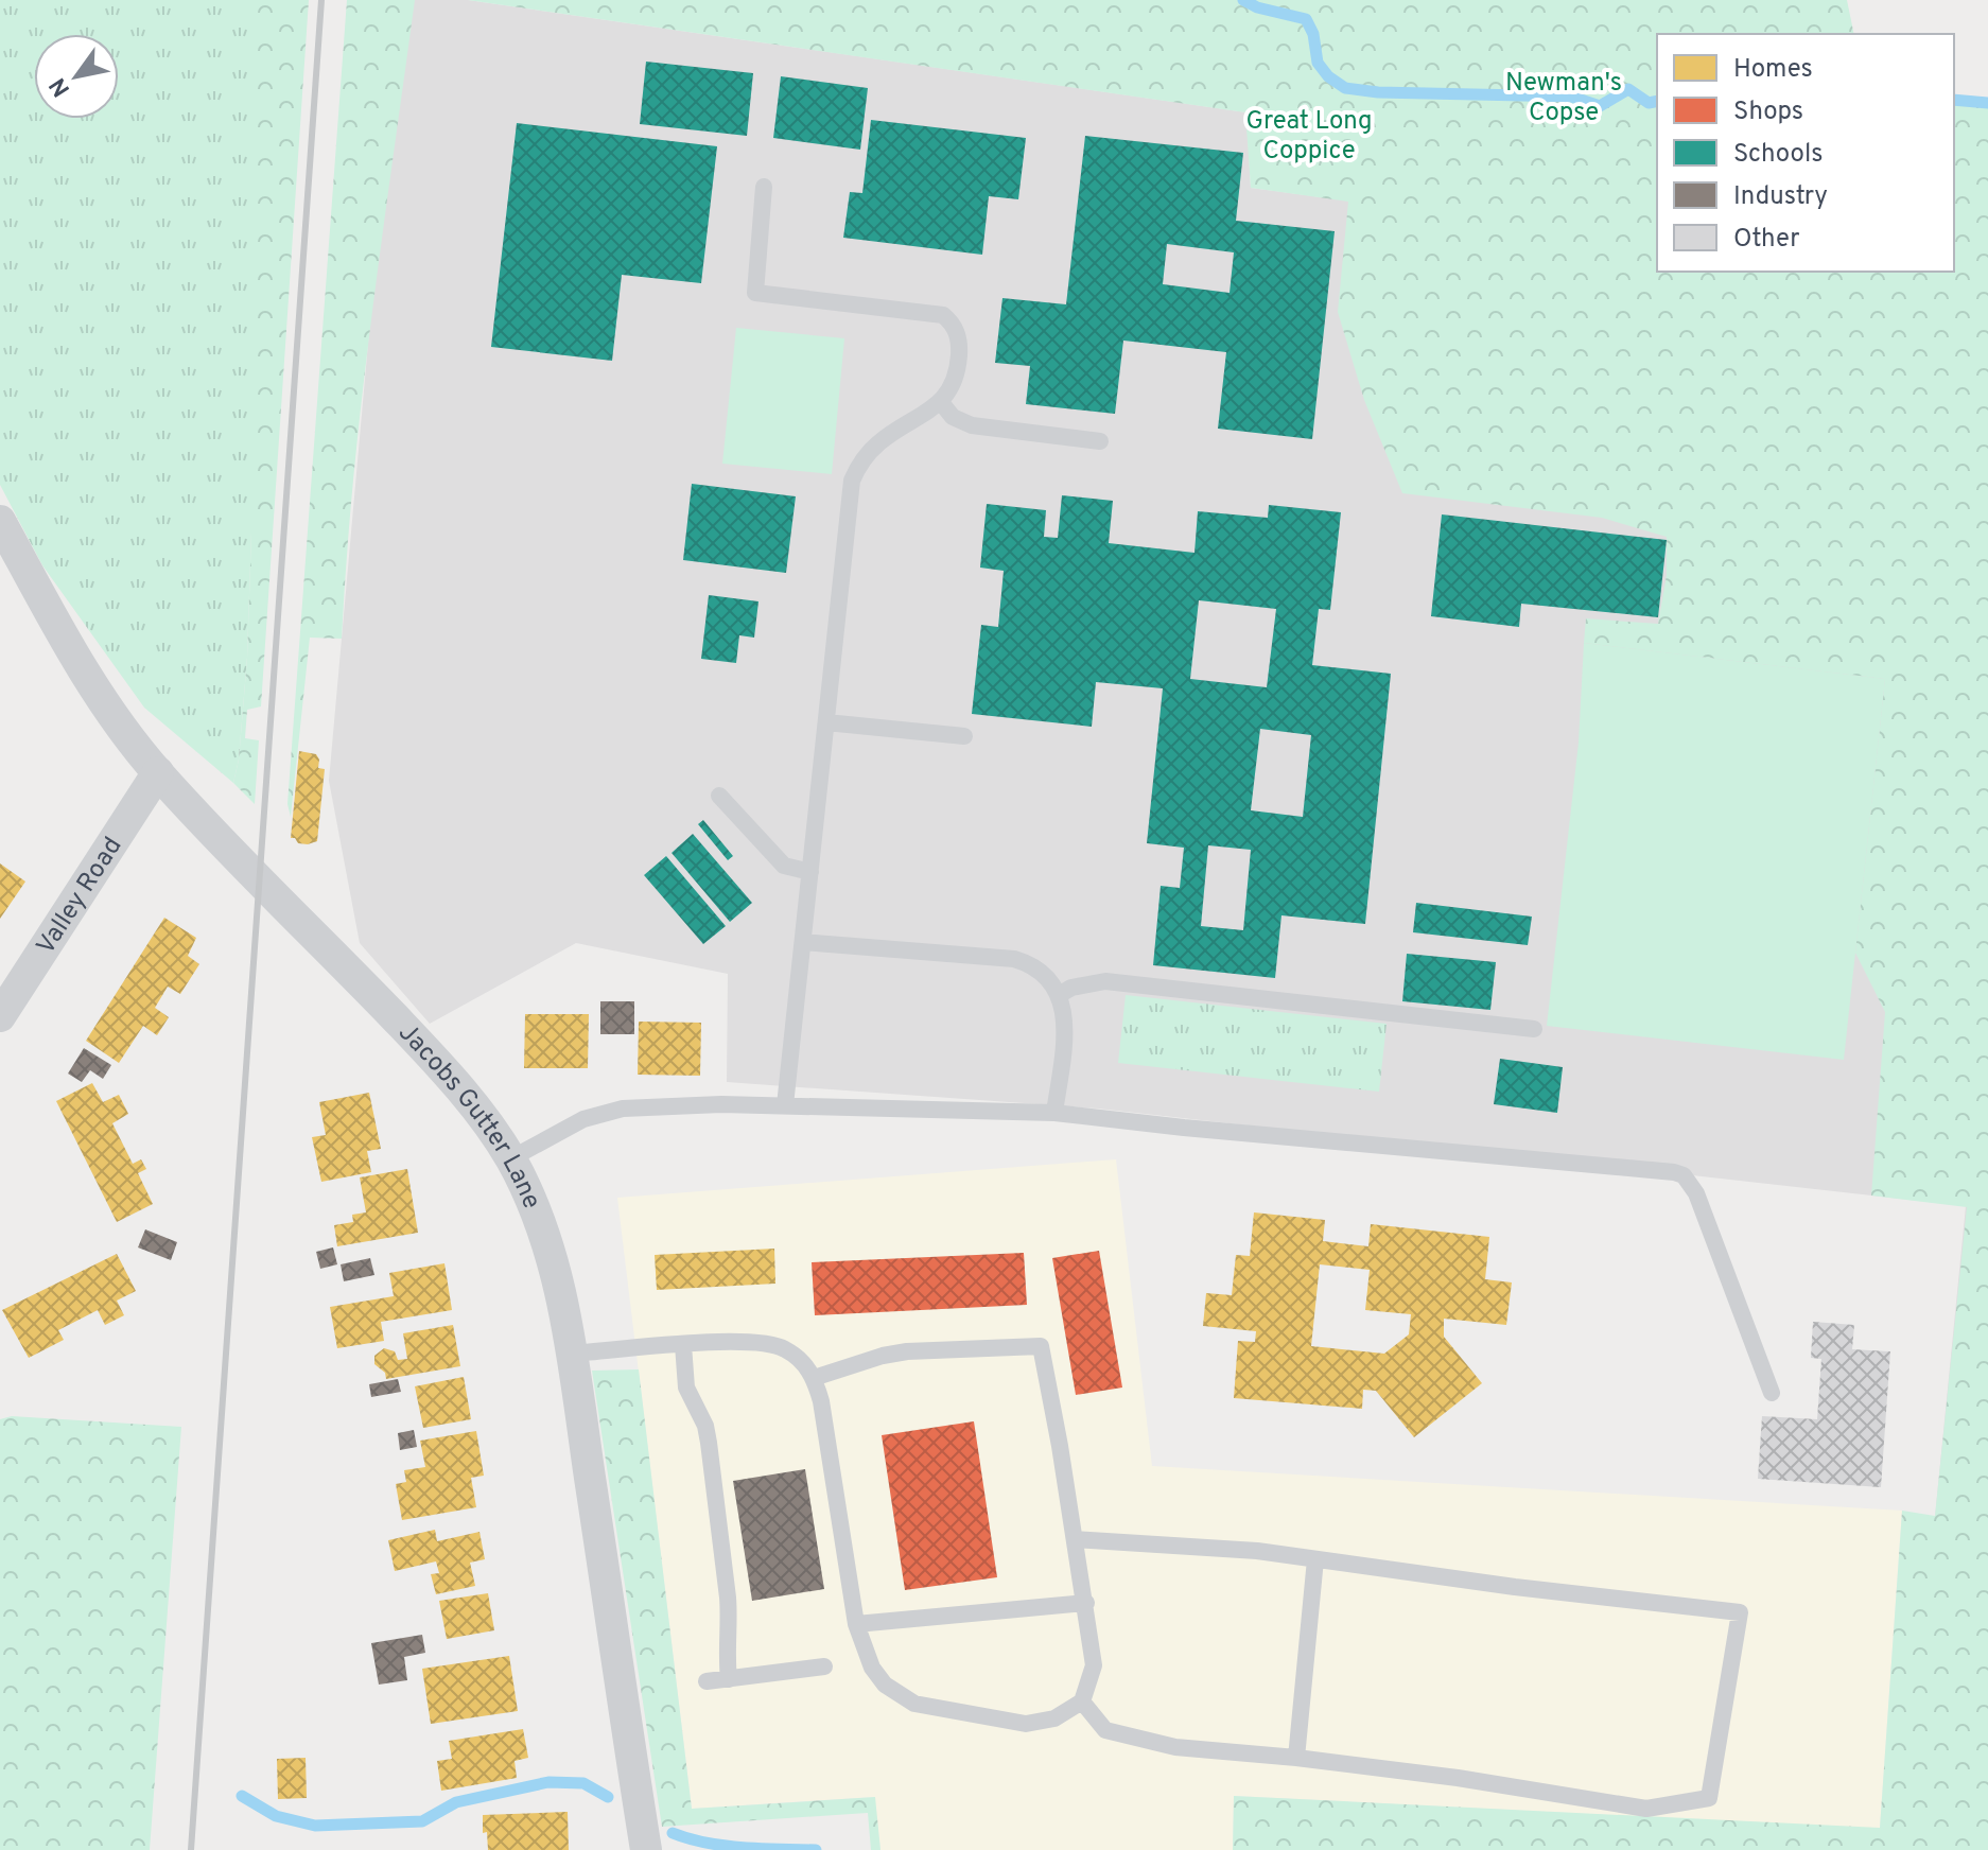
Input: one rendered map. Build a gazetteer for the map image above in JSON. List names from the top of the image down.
{
  "streets": {
    "street": ["Valley Road", "Jacobs Gutter Lane"]
  },
  "crossings": [
    ["Valley Road", "Jacobs Gutter Lane"]
  ],
  "parks": ["Newman's Copse", "Great Long Coppice"],
  "legend": [
    "Homes",
    "Shops",
    "Schools",
    "Industry",
    "Other"
  ],
  "north": "bottom left"
}
